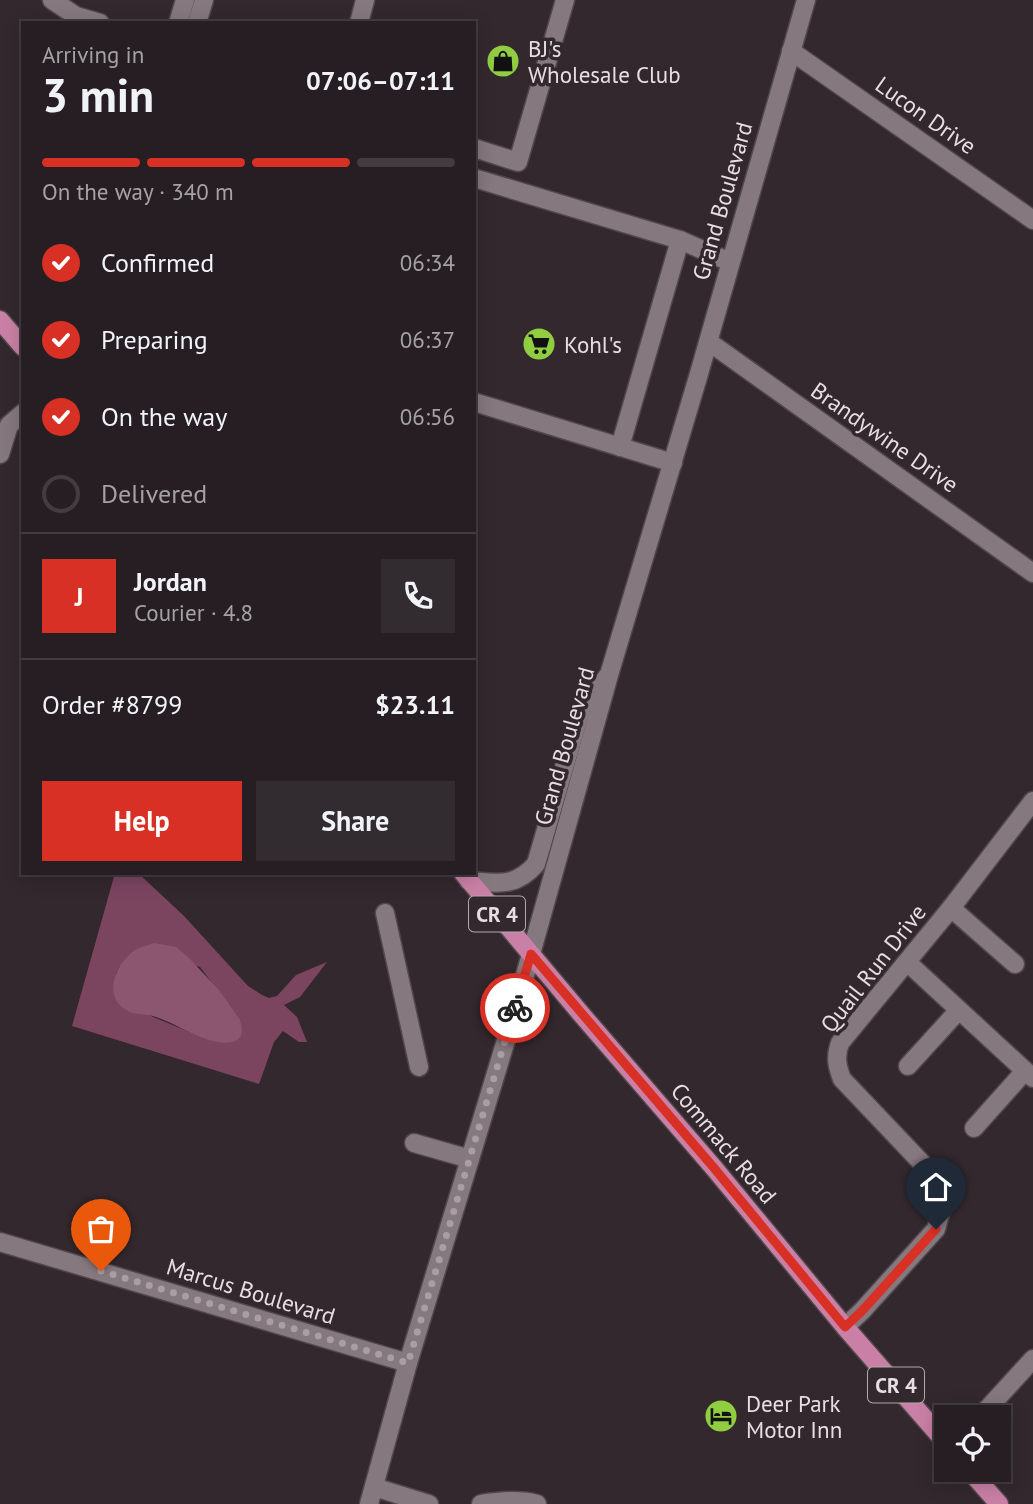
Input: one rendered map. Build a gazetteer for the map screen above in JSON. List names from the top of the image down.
{
  "streets": {
    "main road": ["CR 4", "Commack Road"],
    "street": [
      "Lucon Drive",
      "Grand Boulevard",
      "Brandywine Drive",
      "Quail Run Drive",
      "Marcus Boulevard"
    ]
  },
  "crossings": [
    ["Lucon Drive", "Grand Boulevard"],
    ["Grand Boulevard", "Brandywine Drive"],
    ["Grand Boulevard", "Commack Road"],
    ["Grand Boulevard", "Marcus Boulevard"],
    ["Quail Run Drive", "Commack Road"]
  ],
  "places": {
    "shop": ["BJ's Wholesale Club"],
    "supermarket": ["Kohl's"],
    "hotel": ["Deer Park Motor Inn"]
  },
  "page": {
    "heading": ["3 min", "Arriving in", "07:06–07:11"],
    "panel": [
      "Jordan",
      "Courier · 4.8",
      "Order #8799",
      "$23.11"
    ],
    "bar": "On the way · 340 m",
    "list": [
      ["Confirmed", "06:34"],
      ["Preparing", "06:37"],
      ["On the way", "06:56"],
      "Delivered"
    ],
    "round": "J",
    "buttons": ["Help", "Share"]
  }
}
